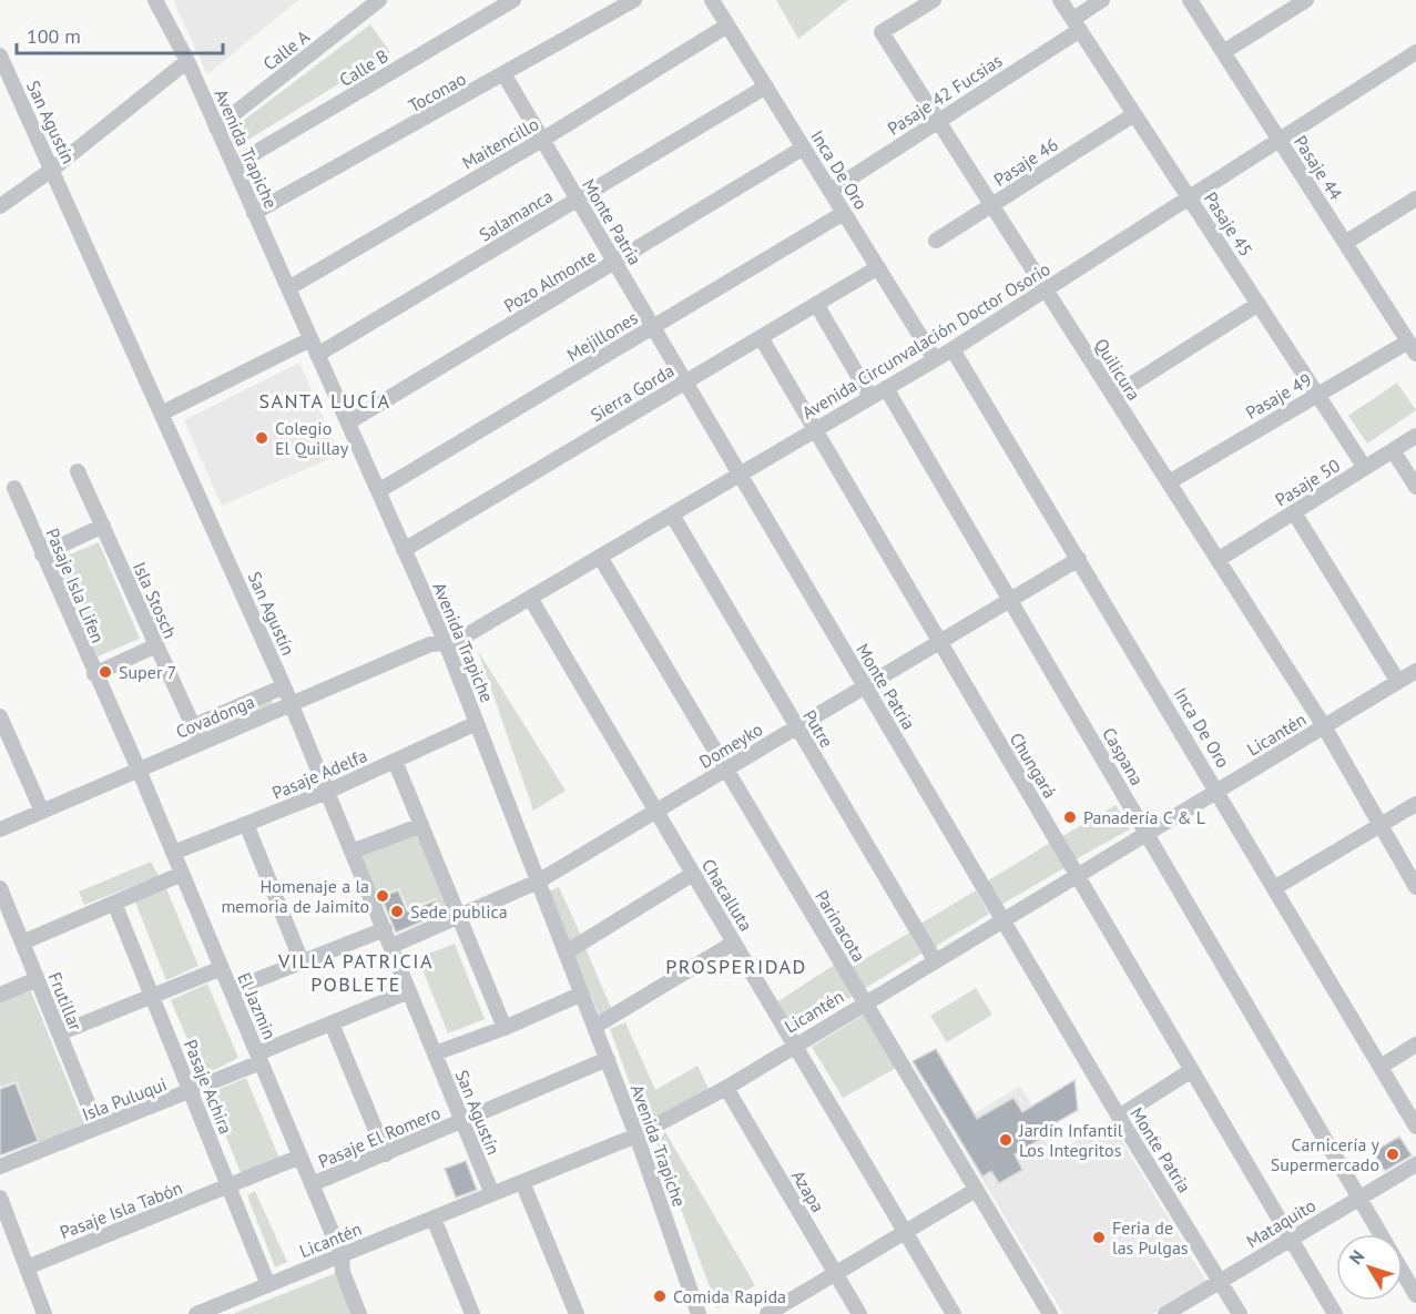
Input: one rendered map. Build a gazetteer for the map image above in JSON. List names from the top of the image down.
{
  "streets": {
    "street": [
      "Calle A",
      "Calle B",
      "Toconao",
      "Pasaje 42 Fucsias",
      "San Agustín",
      "Maitencillo",
      "Avenida Trapiche",
      "Pasaje 46",
      "Pasaje 44",
      "Inca De Oro",
      "Salamanca",
      "Monte Patria",
      "Pasaje 45",
      "Pozo Almonte",
      "Mejillones",
      "Avenida Circunvalación Doctor Osorio",
      "Quilicura",
      "Sierra Gorda",
      "Pasaje 49",
      "Pasaje 50",
      "Pasaje Isla Lifen",
      "Isla Stosch",
      "Covadonga",
      "Putre",
      "Licantén",
      "Domeyko",
      "Caspana",
      "Chungará",
      "Pasaje Adelfa",
      "Chacalluta",
      "Parinacota",
      "Frutillar",
      "El Jazmin",
      "Pasaje Achira",
      "Isla Puluqui",
      "Pasaje El Romero",
      "Azapa",
      "Pasaje Isla Tabón",
      "Mataquito"
    ]
  },
  "crossings": [
    ["Calle A", "Avenida Trapiche"],
    ["Calle B", "Avenida Trapiche"],
    ["Toconao", "Avenida Trapiche"],
    ["Toconao", "Monte Patria"],
    ["Pasaje 42 Fucsias", "Inca De Oro"],
    ["Pasaje 42 Fucsias", "Pasaje 45"],
    ["Pasaje 42 Fucsias", "Quilicura"],
    ["San Agustín", "Covadonga"],
    ["San Agustín", "Licantén"],
    ["San Agustín", "Domeyko"],
    ["San Agustín", "Pasaje Adelfa"],
    ["San Agustín", "Isla Puluqui"],
    ["San Agustín", "Pasaje El Romero"],
    ["Maitencillo", "Avenida Trapiche"],
    ["Maitencillo", "Inca De Oro"],
    ["Maitencillo", "Monte Patria"],
    ["Avenida Trapiche", "Salamanca"],
    ["Avenida Trapiche", "Pozo Almonte"],
    ["Avenida Trapiche", "Mejillones"],
    ["Avenida Trapiche", "Avenida Circunvalación Doctor Osorio"],
    ["Avenida Trapiche", "Sierra Gorda"],
    ["Avenida Trapiche", "Covadonga"],
    ["Avenida Trapiche", "Licantén"],
    ["Avenida Trapiche", "Domeyko"],
    ["Avenida Trapiche", "Pasaje Adelfa"],
    ["Avenida Trapiche", "Pasaje El Romero"],
    ["Pasaje 46", "Pasaje 45"],
    ["Pasaje 46", "Quilicura"],
    ["Pasaje 44", "Avenida Circunvalación Doctor Osorio"],
    ["Pasaje 44", "Pasaje 49"],
    ["Inca De Oro", "Salamanca"],
    ["Inca De Oro", "Pozo Almonte"],
    ["Inca De Oro", "Mejillones"],
    ["Inca De Oro", "Avenida Circunvalación Doctor Osorio"],
    ["Inca De Oro", "Sierra Gorda"],
    ["Inca De Oro", "Licantén"],
    ["Inca De Oro", "Domeyko"],
    ["Salamanca", "Monte Patria"],
    ["Monte Patria", "Pozo Almonte"],
    ["Monte Patria", "Mejillones"],
    ["Monte Patria", "Avenida Circunvalación Doctor Osorio"],
    ["Monte Patria", "Sierra Gorda"],
    ["Monte Patria", "Licantén"],
    ["Monte Patria", "Domeyko"],
    ["Monte Patria", "Mataquito"],
    ["Pasaje 45", "Avenida Circunvalación Doctor Osorio"],
    ["Pasaje 45", "Pasaje 49"],
    ["Pasaje 45", "Pasaje 50"],
    ["Avenida Circunvalación Doctor Osorio", "Quilicura"],
    ["Avenida Circunvalación Doctor Osorio", "Covadonga"],
    ["Avenida Circunvalación Doctor Osorio", "Putre"],
    ["Avenida Circunvalación Doctor Osorio", "Caspana"],
    ["Avenida Circunvalación Doctor Osorio", "Chungará"],
    ["Avenida Circunvalación Doctor Osorio", "Chacalluta"],
    ["Avenida Circunvalación Doctor Osorio", "Parinacota"],
    ["Quilicura", "Pasaje 49"],
    ["Quilicura", "Pasaje 50"],
    ["Quilicura", "Licantén"],
    ["Sierra Gorda", "Chungará"],
    ["Pasaje Isla Lifen", "Covadonga"],
    ["Pasaje Isla Lifen", "El Jazmin"],
    ["Isla Stosch", "Covadonga"],
    ["Covadonga", "El Jazmin"],
    ["Putre", "Licantén"],
    ["Putre", "Domeyko"],
    ["Licantén", "Caspana"],
    ["Licantén", "Chungará"],
    ["Licantén", "Chacalluta"],
    ["Licantén", "Parinacota"],
    ["Licantén", "El Jazmin"],
    ["Licantén", "Pasaje Achira"],
    ["Licantén", "Azapa"],
    ["Domeyko", "Caspana"],
    ["Domeyko", "Chungará"],
    ["Domeyko", "Chacalluta"],
    ["Domeyko", "Parinacota"],
    ["Caspana", "Mataquito"],
    ["Chungará", "Mataquito"],
    ["Pasaje Adelfa", "El Jazmin"],
    ["Frutillar", "Isla Puluqui"],
    ["El Jazmin", "Isla Puluqui"],
    ["El Jazmin", "Pasaje El Romero"],
    ["El Jazmin", "Pasaje Isla Tabón"],
    ["Pasaje Achira", "Isla Puluqui"],
    ["Pasaje Achira", "Pasaje Isla Tabón"]
  ],
  "districts": ["SANTA LUCÍA", "VILLA PATRICIA POBLETE", "PROSPERIDAD"],
  "places": [
    "Colegio El Quillay",
    "Super 7",
    "Panadería C & L",
    "Homenaje a la memoria de Jaimito",
    "Sede publica",
    "Jardín Infantil Los Integritos",
    "Carnicería y Supermercado",
    "Feria de las Pulgas",
    "Comida Rapida"
  ],
  "scale_bar": "100 m",
  "north": "top left"
}
